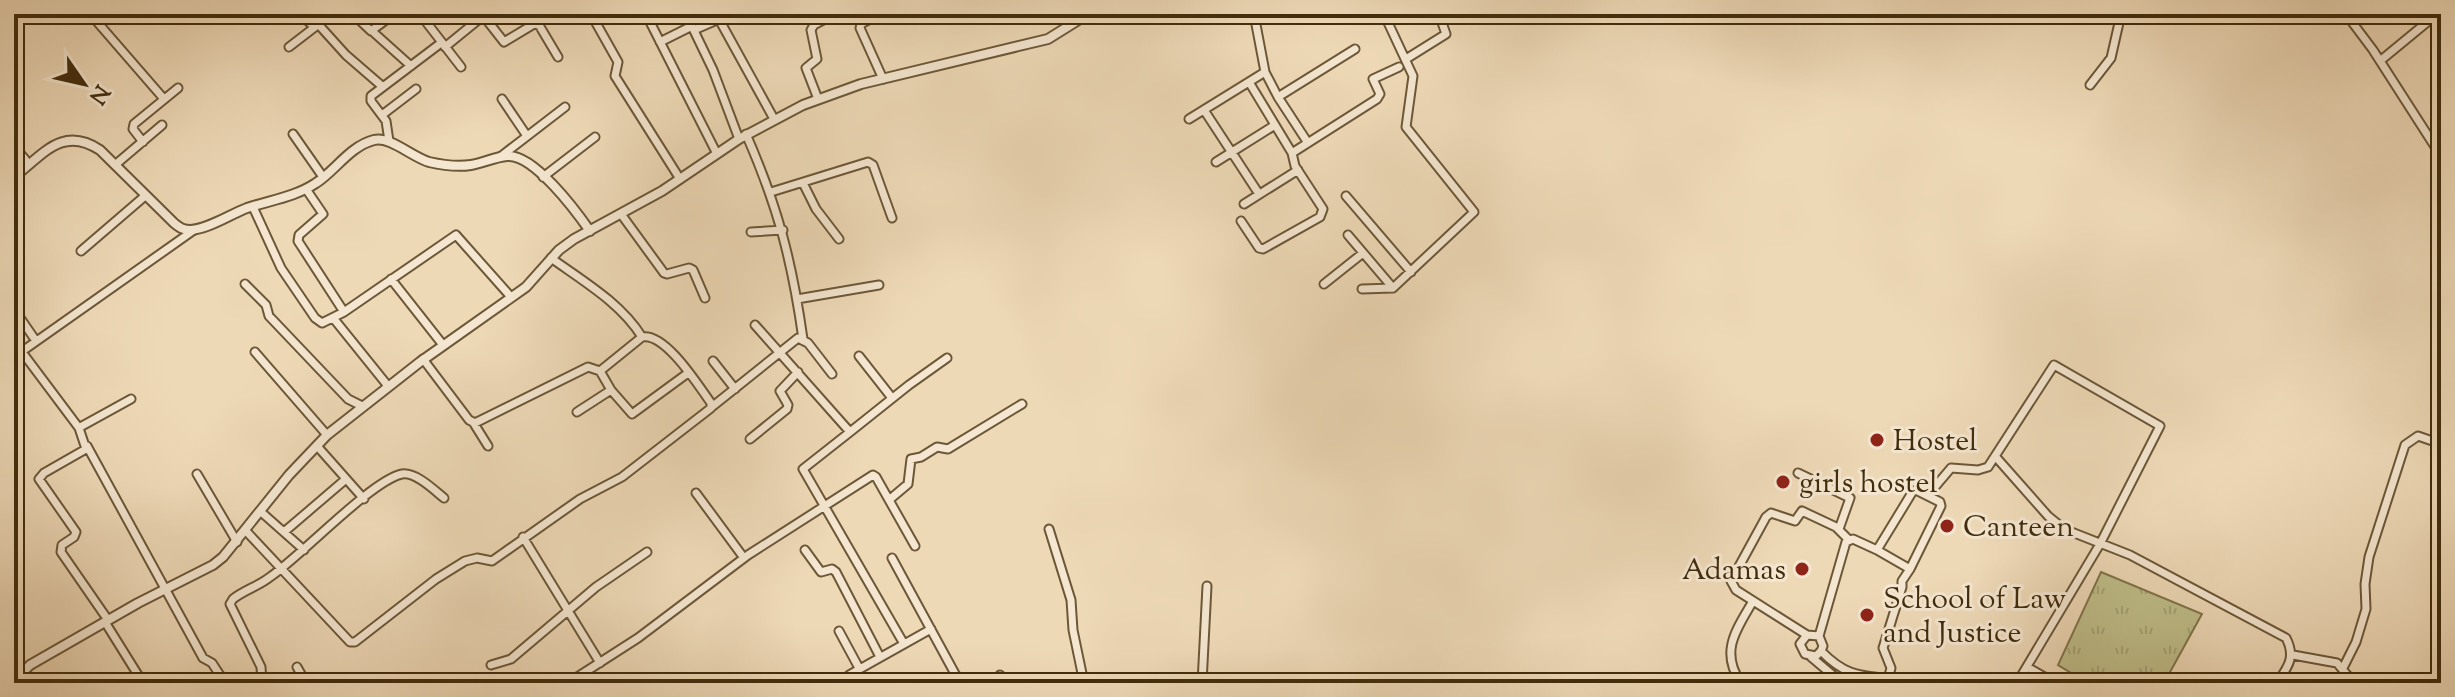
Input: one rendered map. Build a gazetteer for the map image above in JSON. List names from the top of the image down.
{
  "places": [
    "Hostel",
    "girls hostel",
    "Canteen",
    "Adamas",
    "School of Law and Justice"
  ],
  "north": "bottom right"
}
